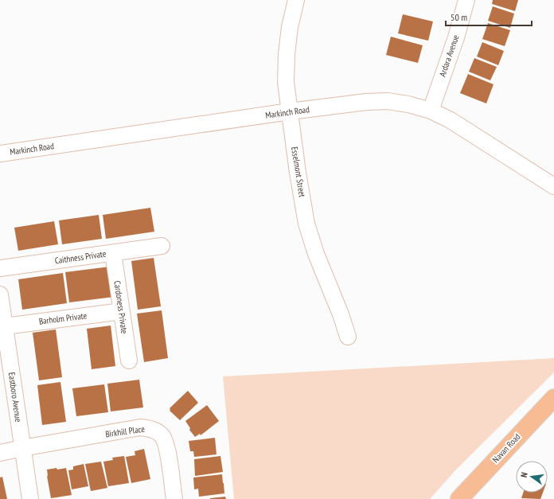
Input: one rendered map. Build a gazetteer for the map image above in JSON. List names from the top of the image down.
{
  "streets": {
    "main road": ["Navan Road"],
    "street": [
      "Ardara Avenue",
      "Markinch Road",
      "Esselmont Street",
      "Caithness Private",
      "Cardoness Private",
      "Barholm Private",
      "Eastboro Avenue",
      "Birkhill Place"
    ]
  },
  "crossings": [
    ["Ardara Avenue", "Markinch Road"],
    ["Markinch Road", "Esselmont Street"],
    ["Caithness Private", "Cardoness Private"],
    ["Cardoness Private", "Barholm Private"],
    ["Barholm Private", "Eastboro Avenue"],
    ["Eastboro Avenue", "Birkhill Place"]
  ],
  "scale_bar": "50 m",
  "north": "left"
}
